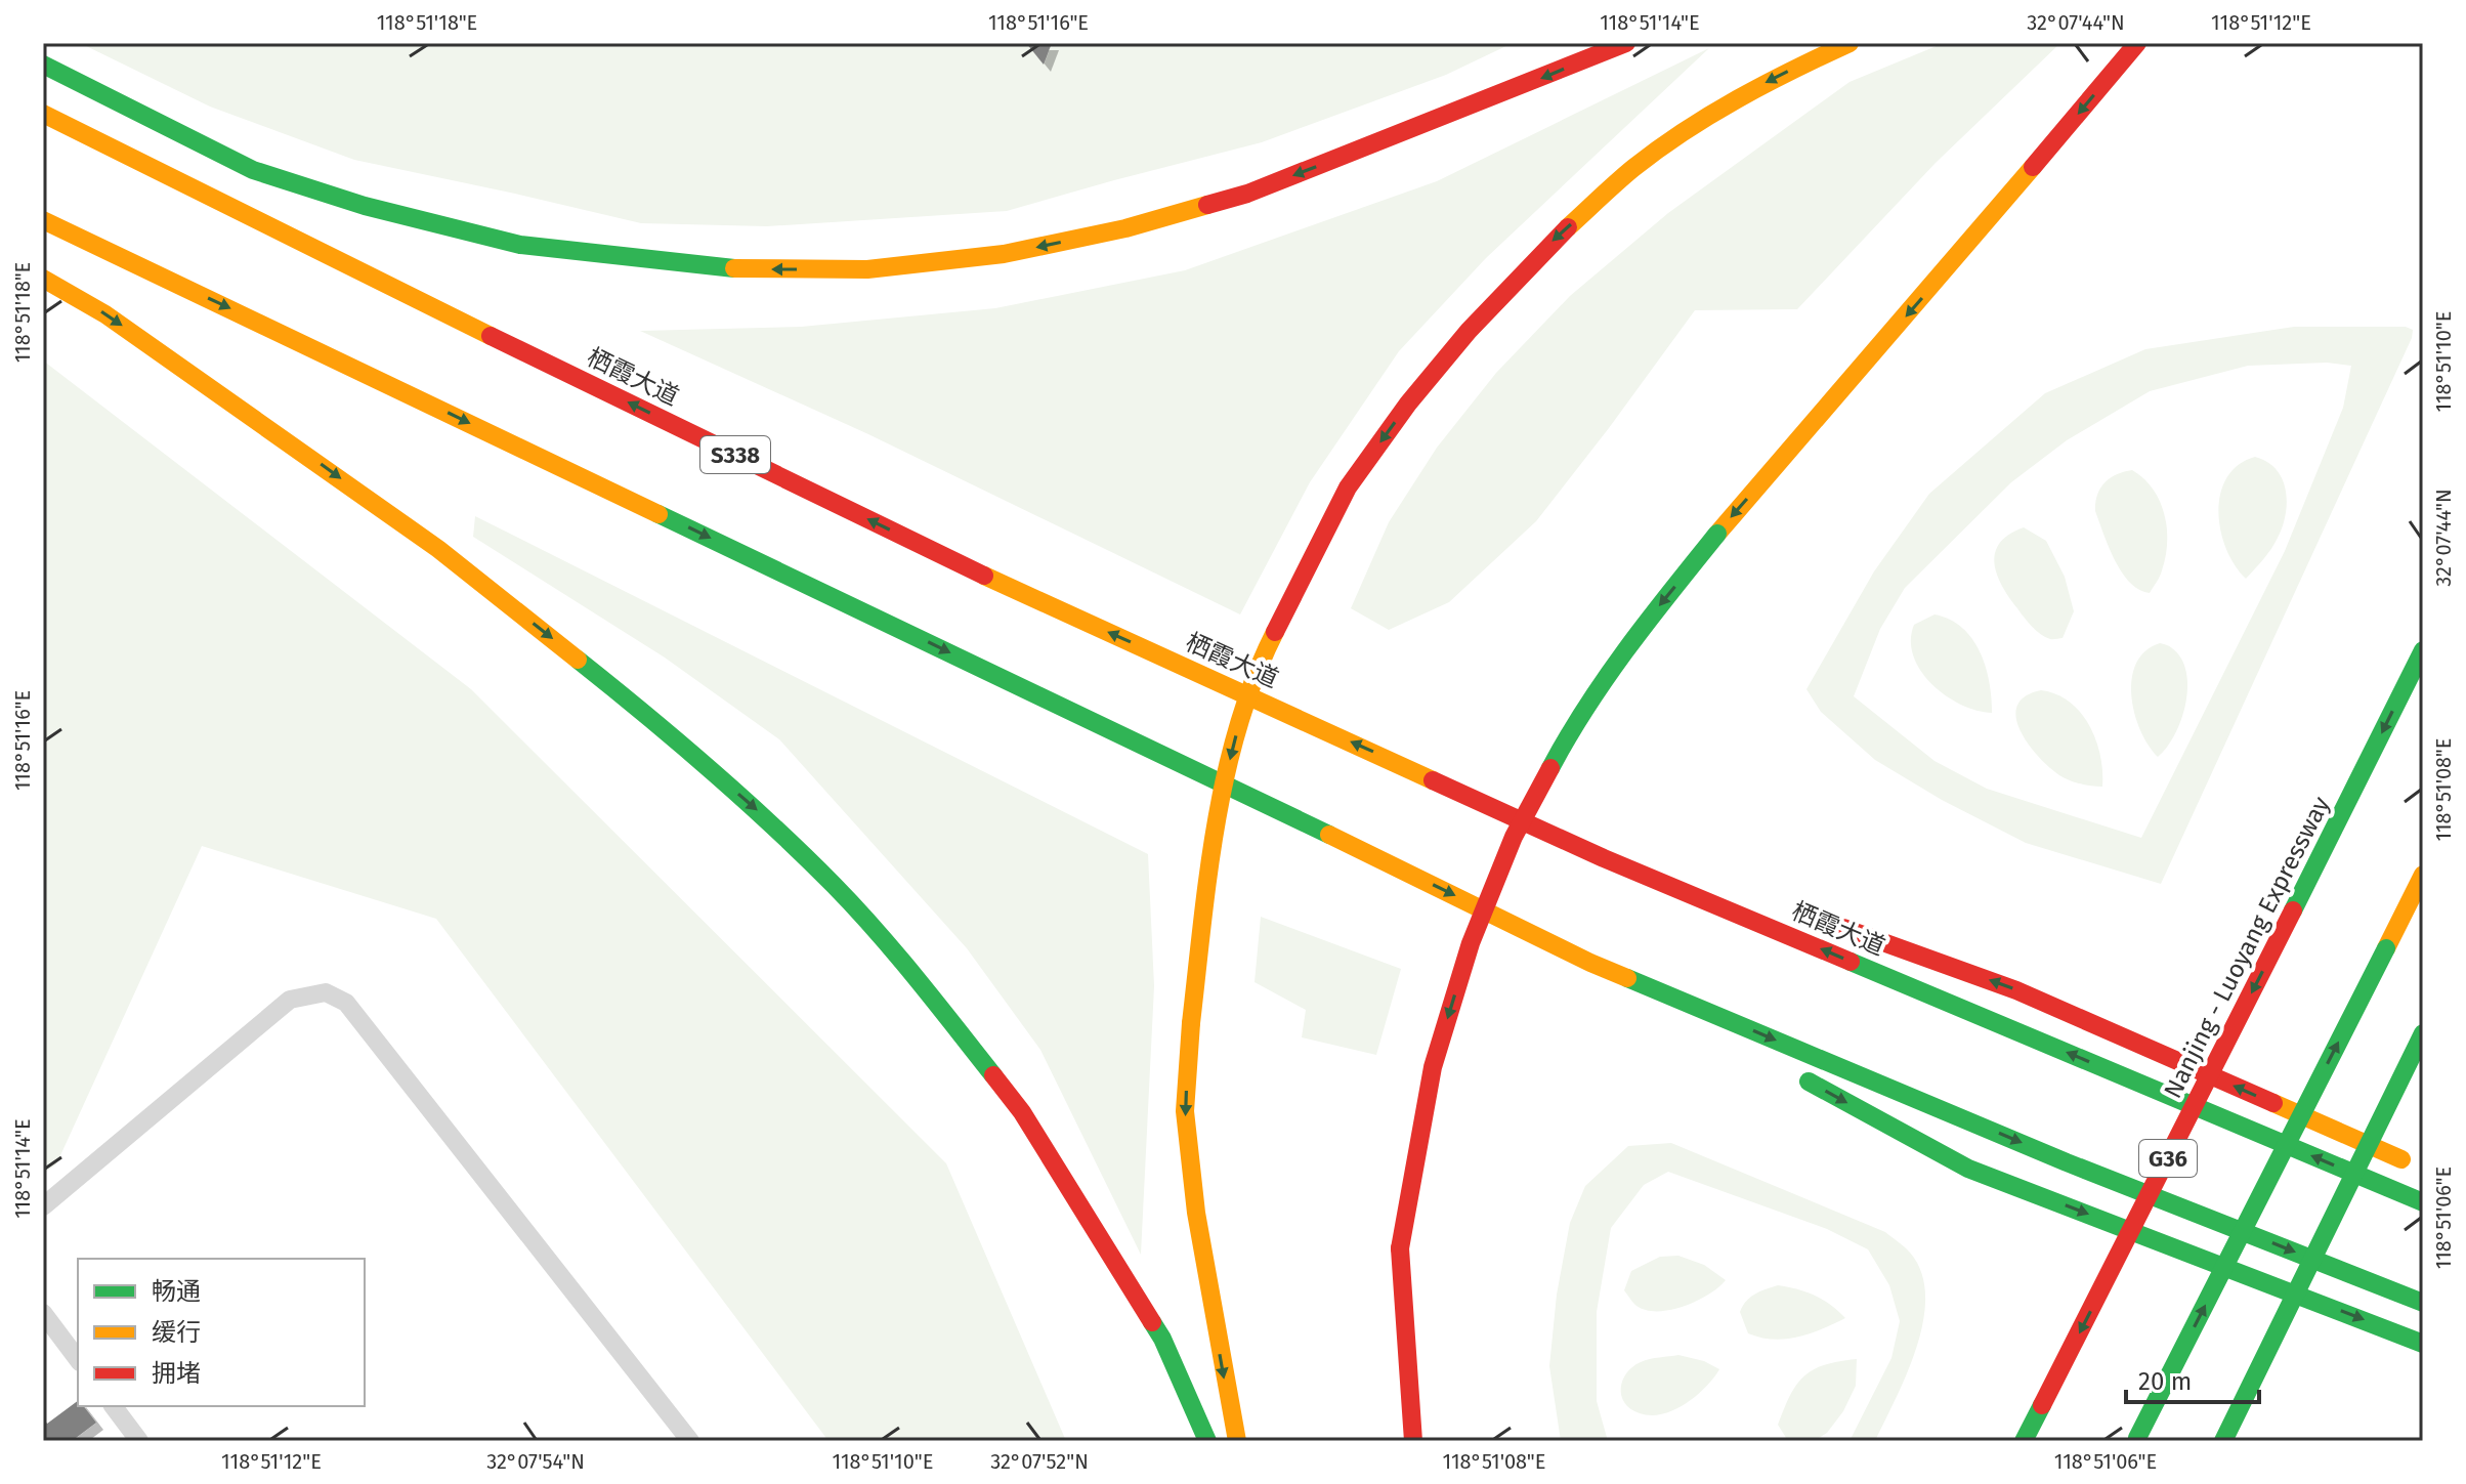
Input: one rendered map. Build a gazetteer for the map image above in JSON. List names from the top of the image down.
{
  "streets": {
    "highway": [
      "栖霞大道",
      "S338",
      "Nanjing - Luoyang Expressway",
      "G36"
    ]
  },
  "legend": ["畅通", "缓行", "拥堵"],
  "scale_bar": "20 m",
  "coordinates": [
    "118°51'18\"E",
    "118°51'16\"E",
    "118°51'14\"E",
    "32°07'44\"N",
    "118°51'12\"E",
    "118°51'10\"E",
    "118°51'08\"E",
    "118°51'06\"E",
    "32°07'54\"N",
    "32°07'52\"N"
  ]
}
